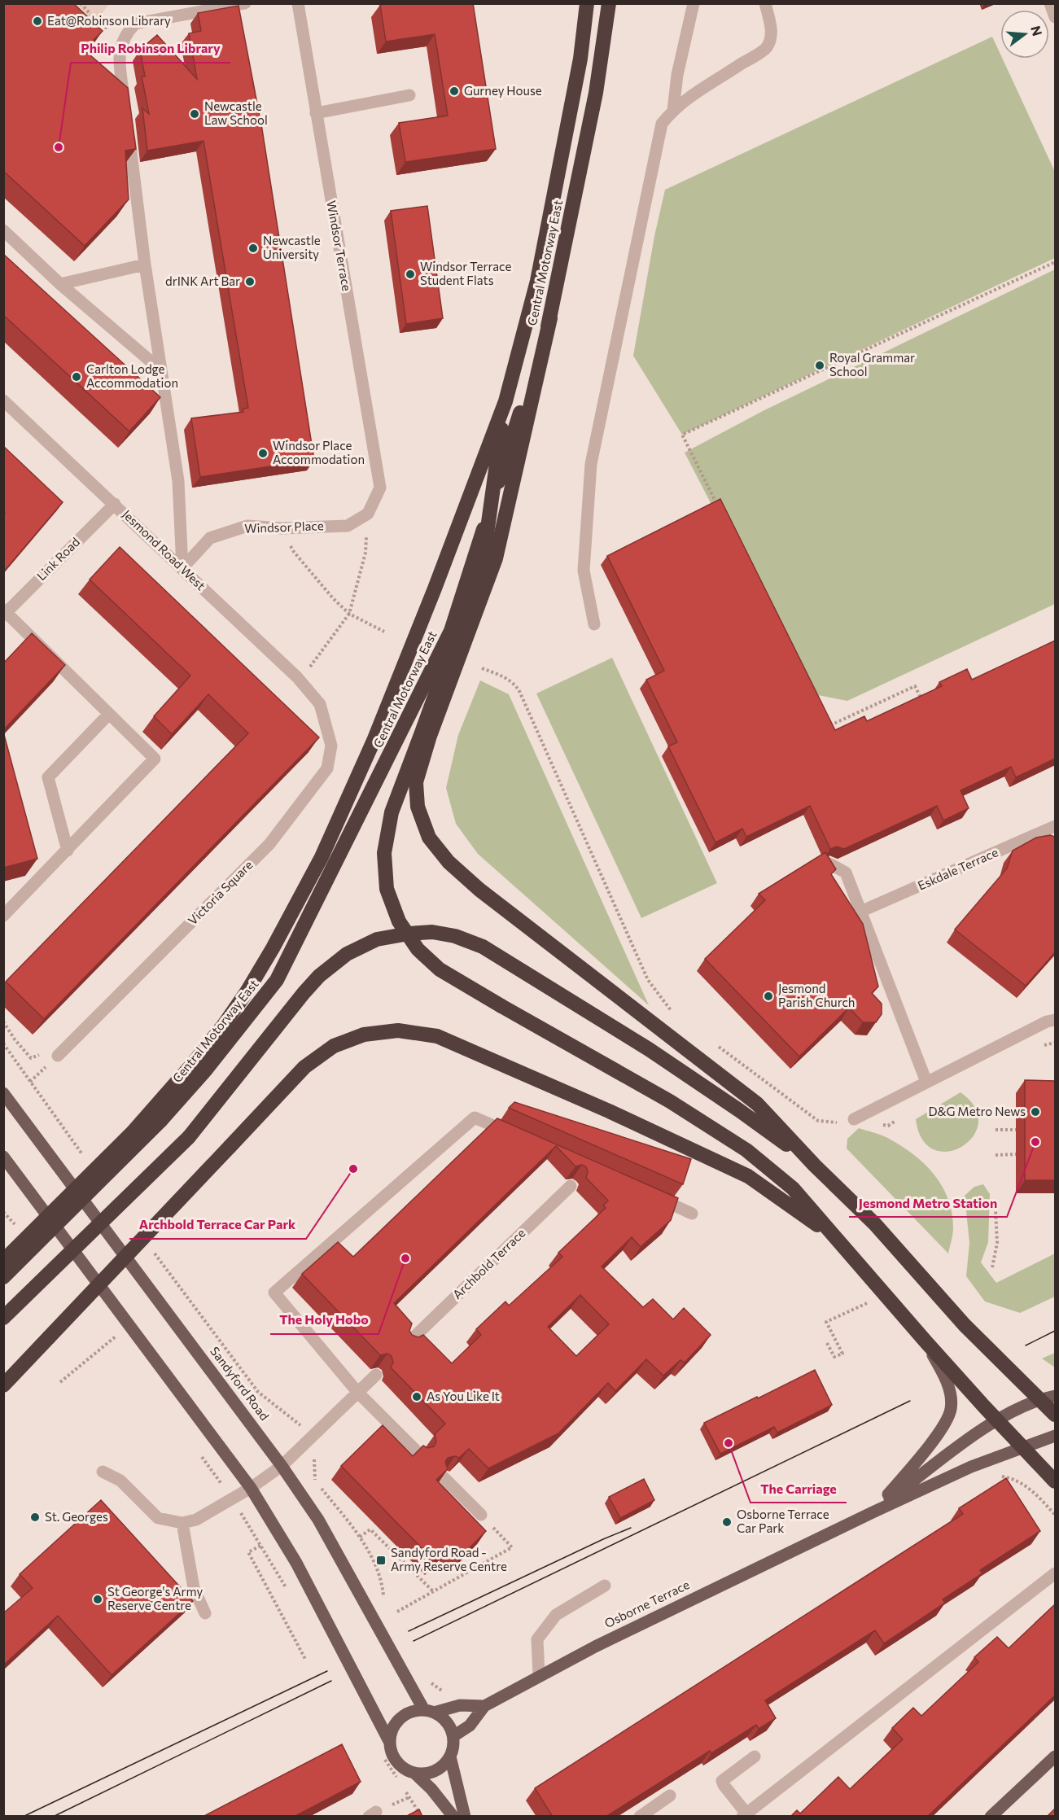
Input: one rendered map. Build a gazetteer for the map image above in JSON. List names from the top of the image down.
{
  "streets": {
    "highway": ["Central Motorway East"],
    "main road": ["Sandyford Road", "Osborne Terrace"],
    "street": [
      "Windsor Terrace",
      "Windsor Place",
      "Jesmond Road West",
      "Link Road",
      "Eskdale Terrace",
      "Victoria Square",
      "Archbold Terrace"
    ]
  },
  "crossings": [
    ["Windsor Terrace", "Windsor Place"],
    ["Windsor Place", "Jesmond Road West"],
    ["Jesmond Road West", "Link Road"],
    ["Jesmond Road West", "Victoria Square"]
  ],
  "places": {
    "other": [
      "Eat@Robinson Library",
      "Gurney House",
      "Newcastle Law School",
      "Philip Robinson Library",
      "Newcastle University",
      "Windsor Terrace Student Flats",
      "drINK Art Bar",
      "Royal Grammar School",
      "Carlton Lodge Accommodation",
      "Windsor Place Accommodation",
      "Jesmond Parish Church",
      "D&G Metro News",
      "Jesmond Metro Station",
      "Archbold Terrace Car Park",
      "The Holy Hobo",
      "As You Like It",
      "The Carriage",
      "St. Georges",
      "Osborne Terrace Car Park",
      "St George's Army Reserve Centre"
    ],
    "transit": ["Sandyford Road - Army Reserve Centre"]
  },
  "north": "right"
}
